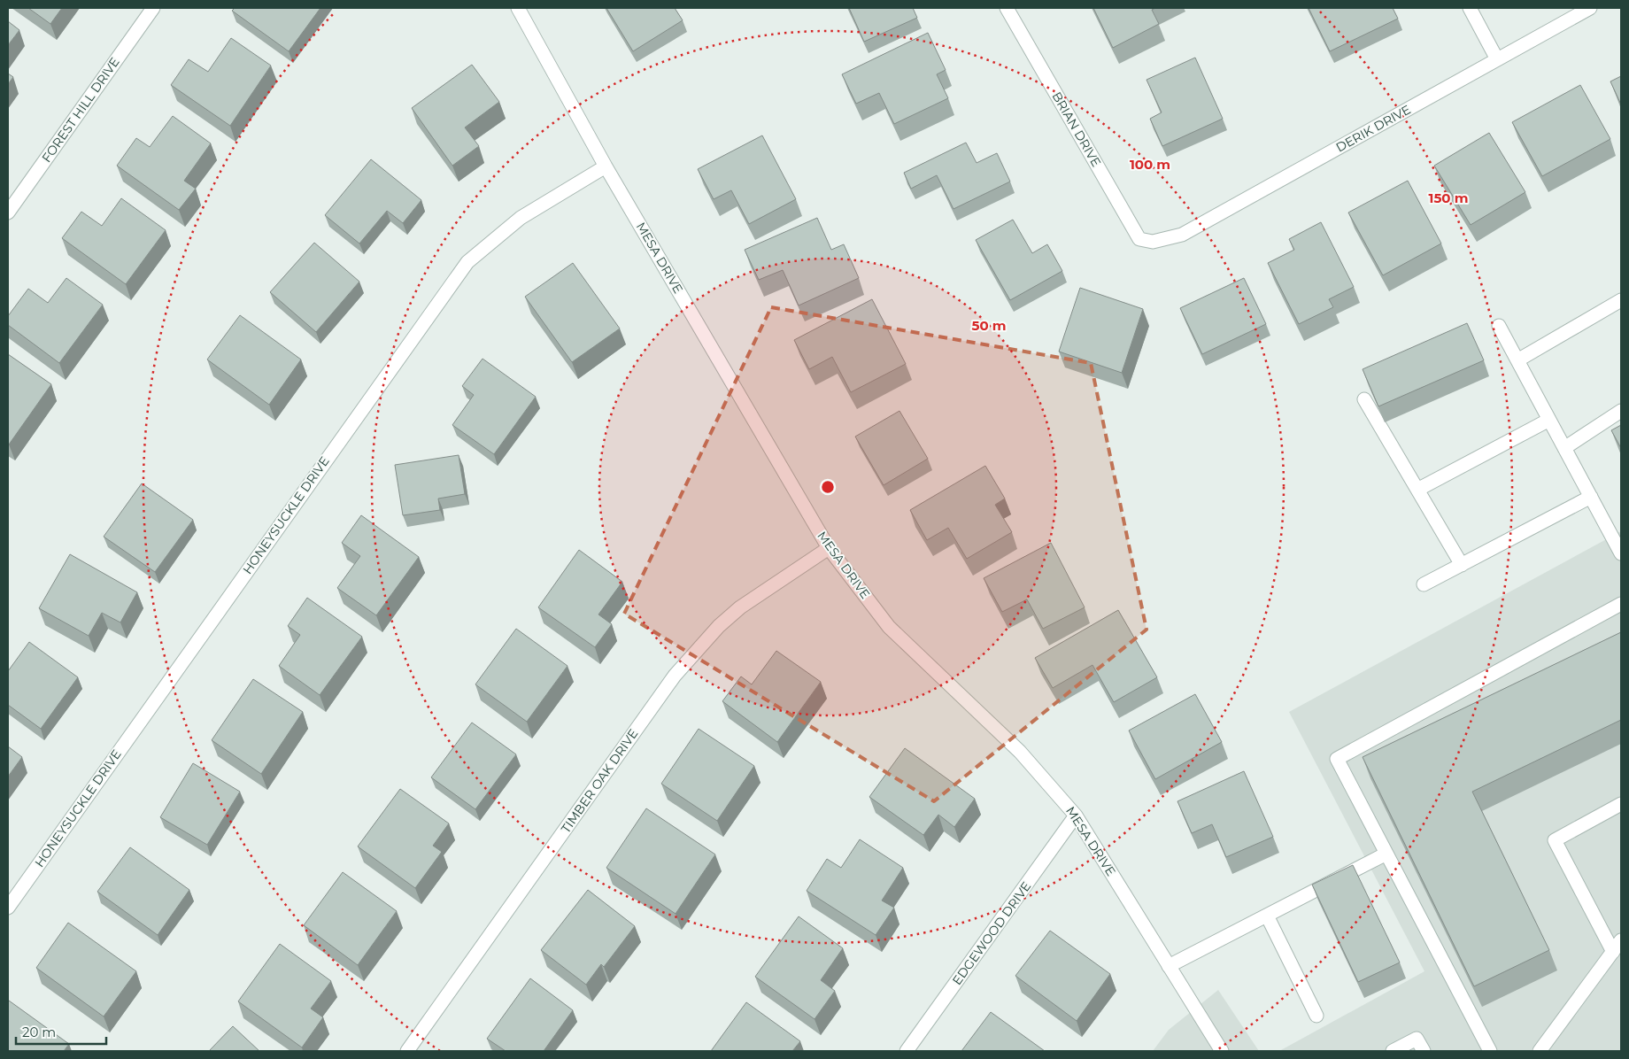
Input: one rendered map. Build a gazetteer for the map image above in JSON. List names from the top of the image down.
{
  "streets": {
    "street": [
      "FOREST HILL DRIVE",
      "DERIK DRIVE",
      "BRIAN DRIVE",
      "MESA DRIVE",
      "HONEYSUCKLE DRIVE",
      "TIMBER OAK DRIVE",
      "EDGEWOOD DRIVE"
    ]
  },
  "crossings": [
    ["DERIK DRIVE", "BRIAN DRIVE"],
    ["MESA DRIVE", "HONEYSUCKLE DRIVE"],
    ["MESA DRIVE", "TIMBER OAK DRIVE"],
    ["MESA DRIVE", "EDGEWOOD DRIVE"]
  ],
  "scale_bar": "20 m",
  "rings": ["100 m", "150 m", "50 m"]
}
